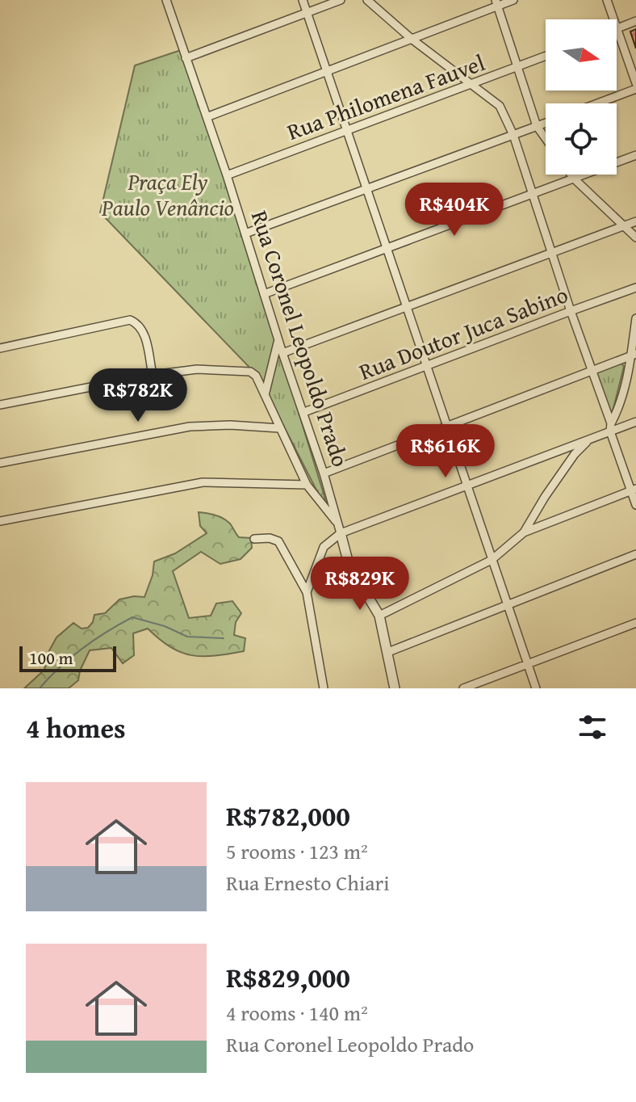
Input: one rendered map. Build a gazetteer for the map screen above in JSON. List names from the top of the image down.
{
  "streets": {
    "street": ["Rua Philomena Fauvel", "Rua Doutor Juca Sabino", "Rua Coronel Leopoldo Prado"]
  },
  "crossings": [
    ["Rua Philomena Fauvel", "Rua Coronel Leopoldo Prado"],
    ["Rua Doutor Juca Sabino", "Rua Coronel Leopoldo Prado"]
  ],
  "parks": ["Praça Ely Paulo Venâncio"],
  "scale_bar": "100 m",
  "north": "right",
  "page": {
    "price": [
      "R$404K",
      "R$782K",
      "R$616K",
      "R$829K"
    ],
    "scale": "100 m",
    "heading": "4 homes",
    "list": [
      {
        "name": "R$782,000",
        "note": "5 rooms · 123 m² · Rua Ernesto Chiari"
      },
      {
        "name": "R$829,000",
        "note": "4 rooms · 140 m² · Rua Coronel Leopoldo Prado"
      }
    ]
  }
}
